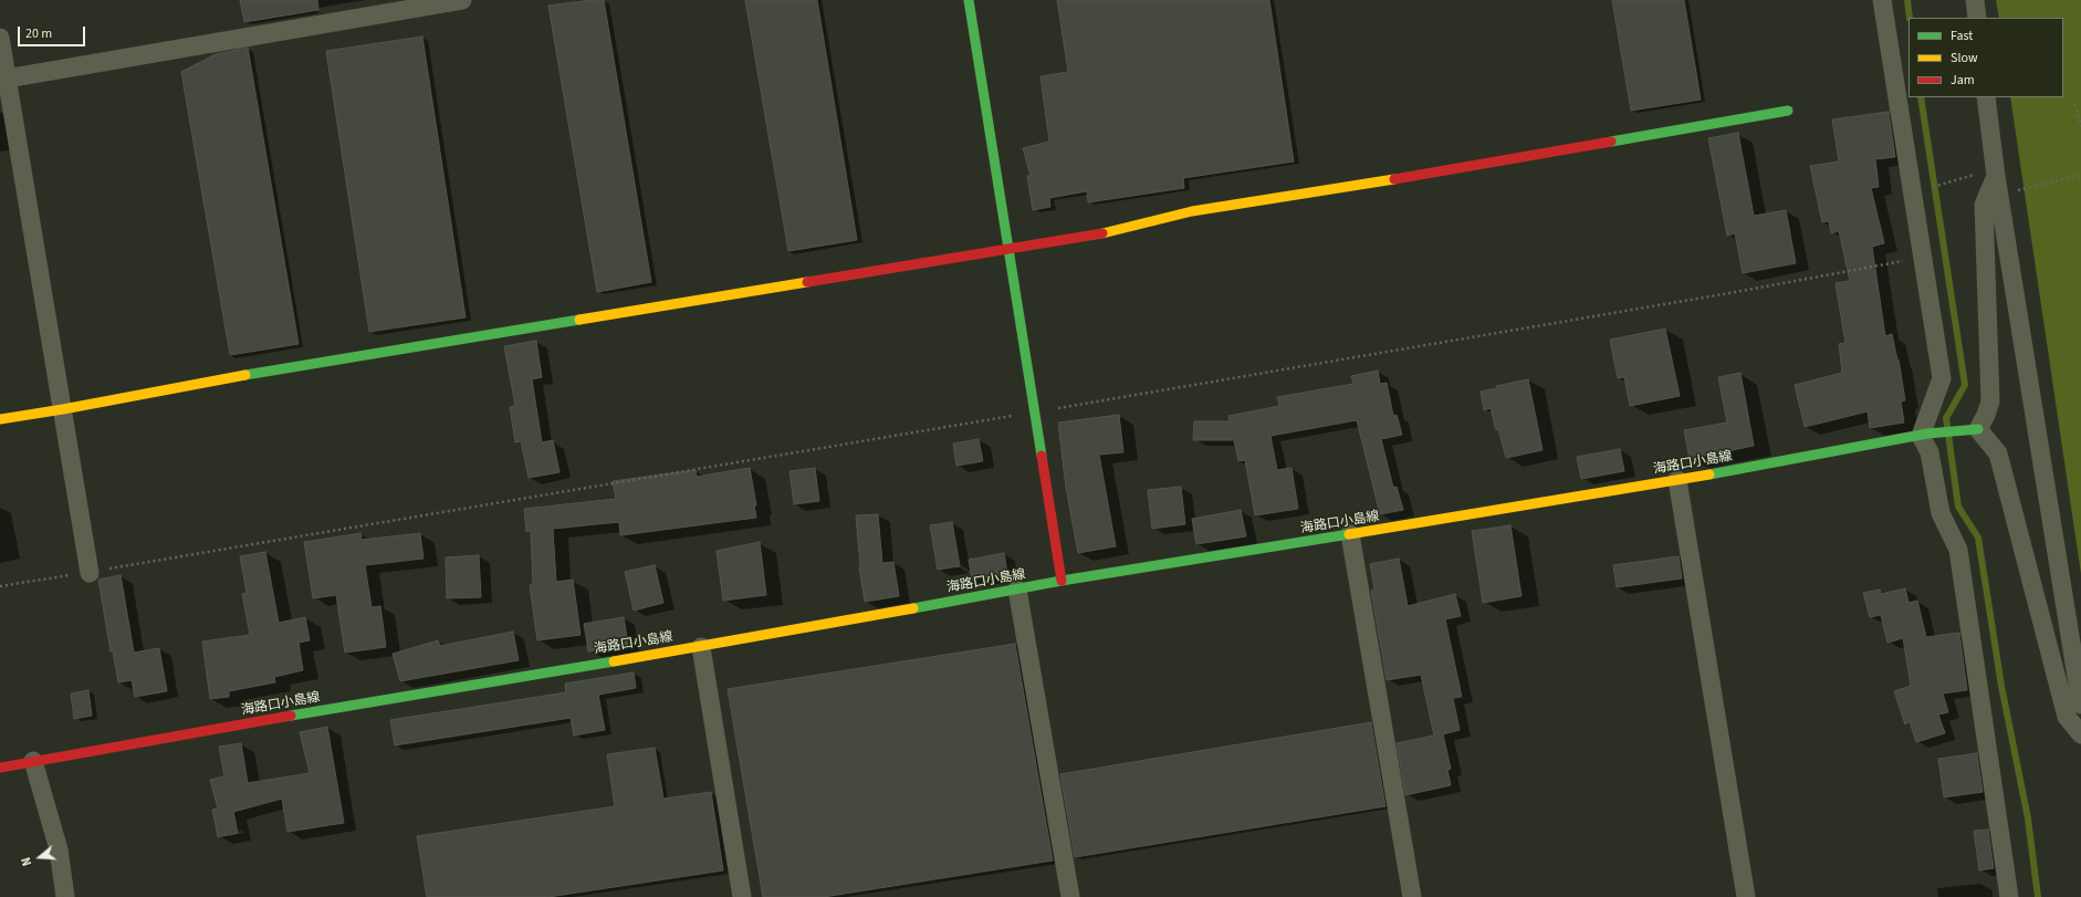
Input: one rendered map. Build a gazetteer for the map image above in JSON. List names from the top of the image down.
{
  "streets": {
    "street": ["海路口小島線"]
  },
  "legend": ["Fast", "Slow", "Jam"],
  "scale_bar": "20 m",
  "north": "left"
}
